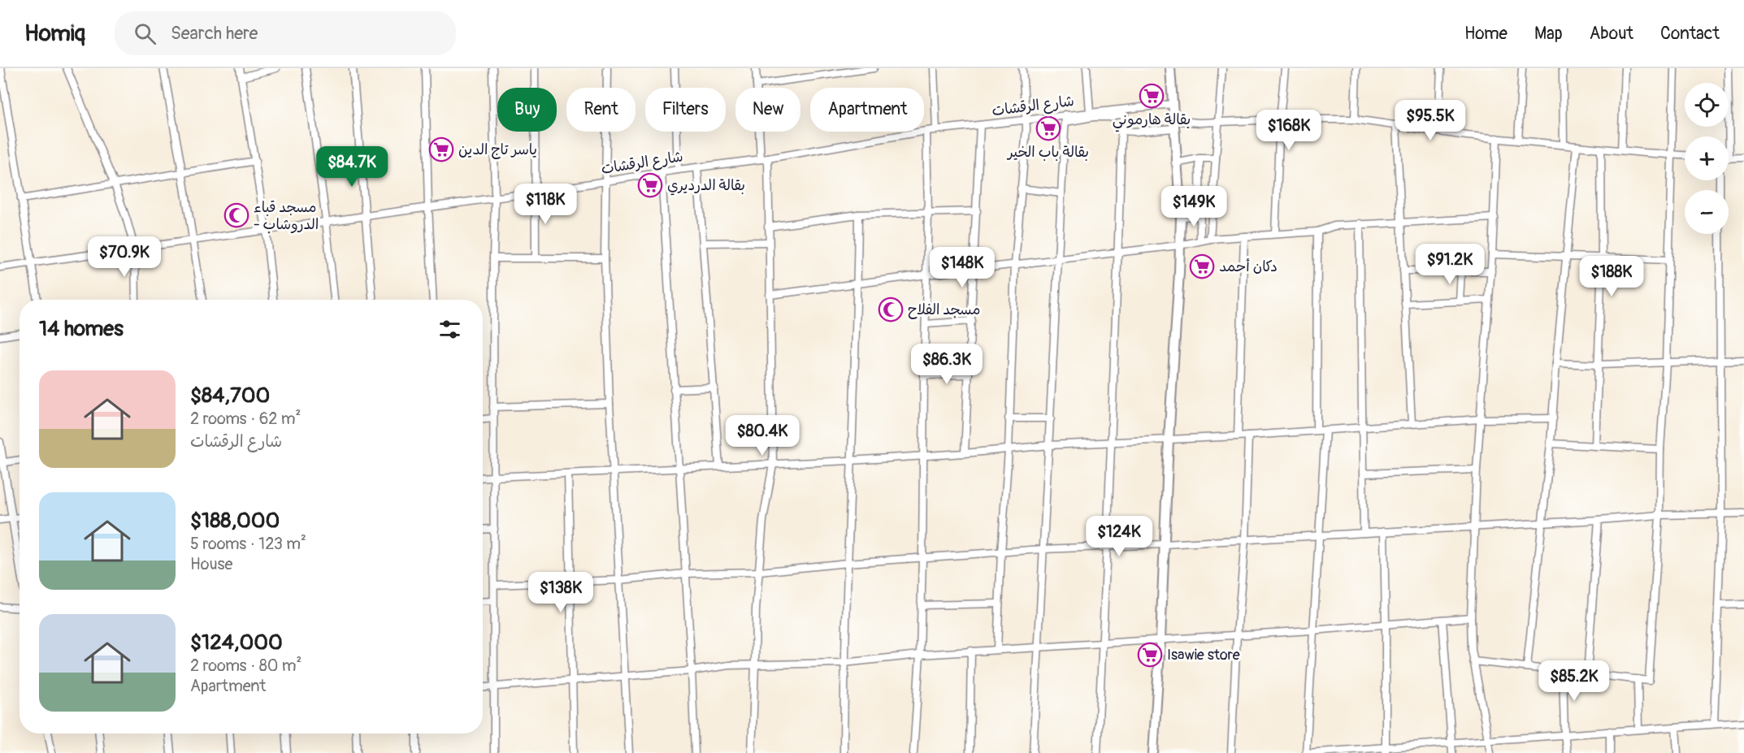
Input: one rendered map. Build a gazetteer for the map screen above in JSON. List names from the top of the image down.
{
  "streets": {
    "street": ["شارع الرقشات"]
  },
  "places": {
    "supermarket": [
      "بقالة هارموني",
      "بقالة باب الخير",
      "ياسر تاج الدين",
      "بقالة الدرديري",
      "دكان أحمد",
      "Isawie store"
    ],
    "mosque": ["مسجد قباء - الدروشاب", "مسجد الفلاح"]
  },
  "page": {
    "header": "Homiq",
    "search": "Search here",
    "nav": [
      "Home",
      "Map",
      "About",
      "Contact"
    ],
    "map_buttons": ["+", "−"],
    "chip": [
      "Buy",
      "Rent",
      "Filters",
      "New",
      "Apartment"
    ],
    "price": [
      "$95.5K",
      "$168K",
      "$84.7K",
      "$118K",
      "$149K",
      "$70.9K",
      "$91.2K",
      "$148K",
      "$188K",
      "$86.3K",
      "$80.4K",
      "$124K",
      "$138K",
      "$85.2K"
    ],
    "heading": "14 homes",
    "list": [
      {
        "name": "$84,700",
        "note": "2 rooms · 62 m² · شارع الرقشات"
      },
      {
        "name": "$188,000",
        "note": "5 rooms · 123 m² · House"
      },
      {
        "name": "$124,000",
        "note": "2 rooms · 80 m² · Apartment"
      }
    ]
  }
}
